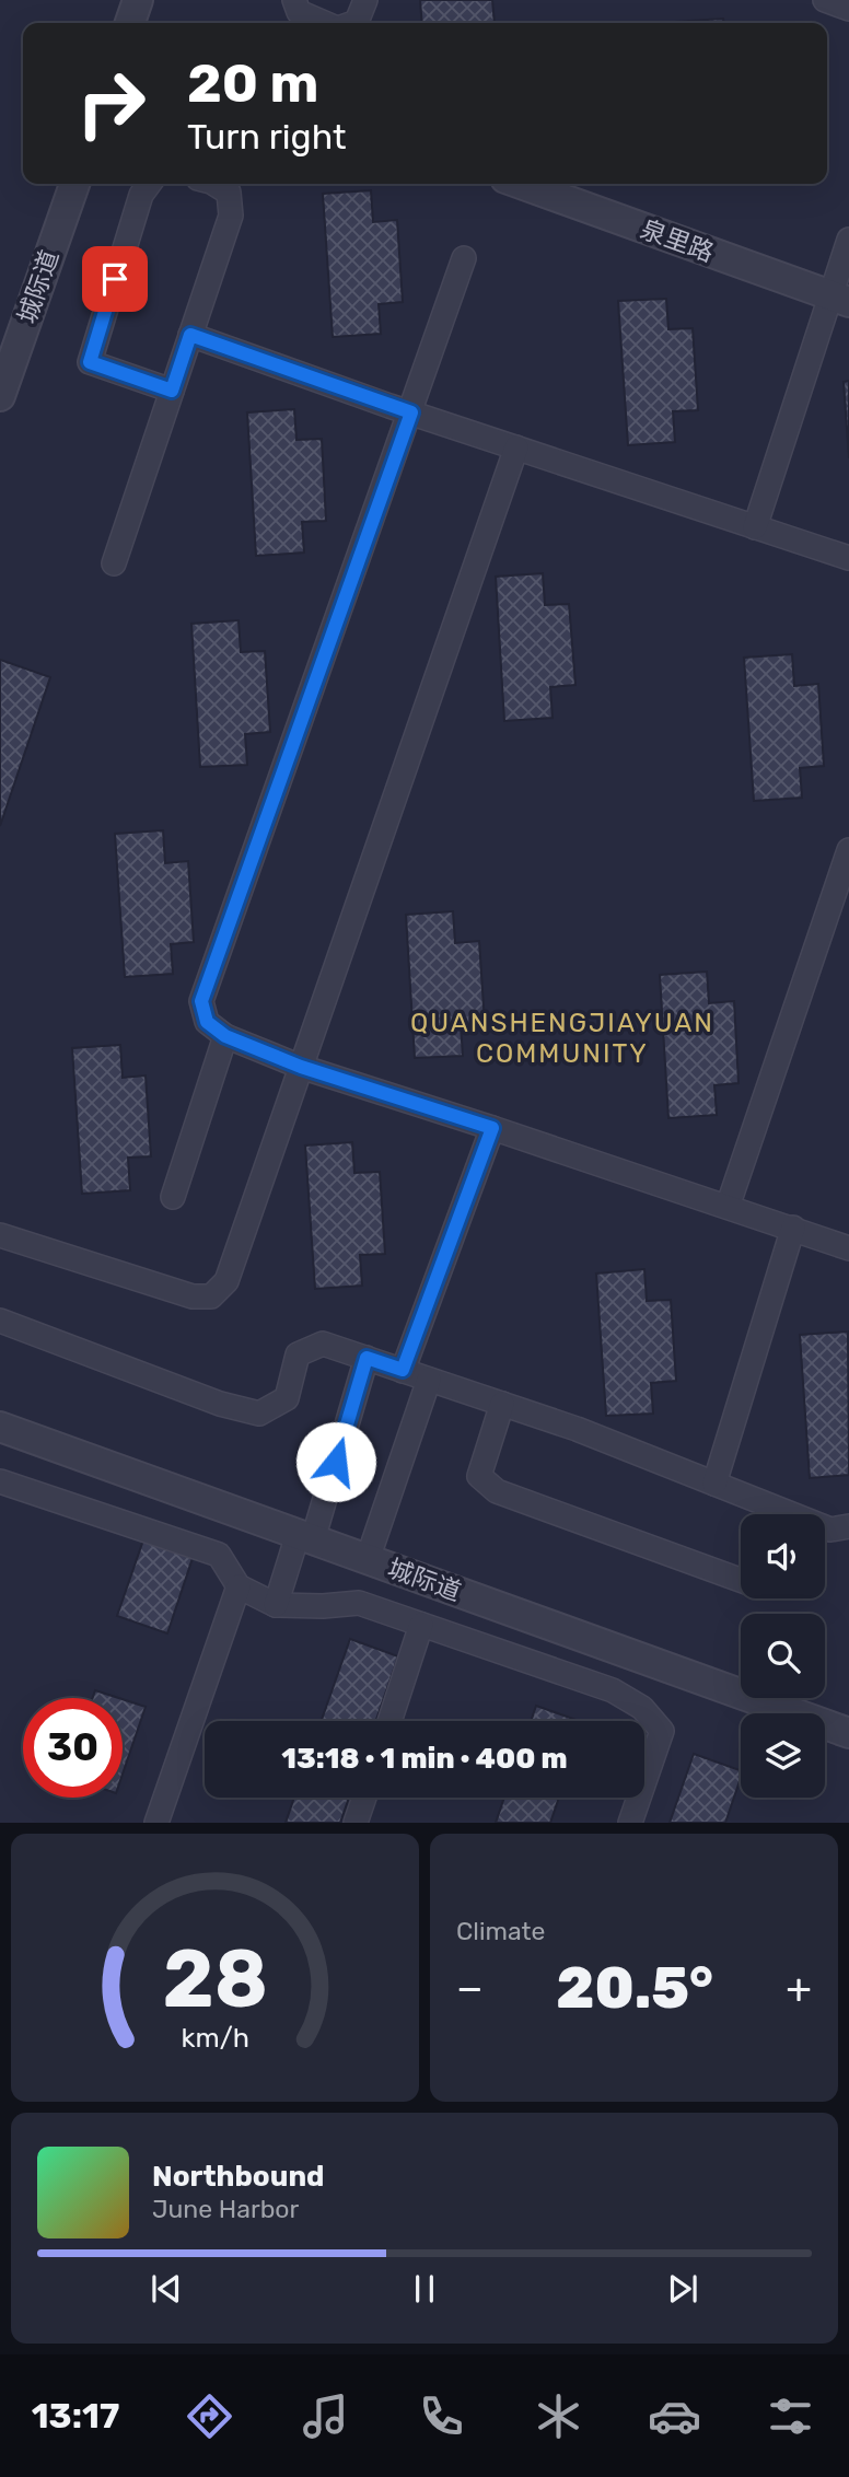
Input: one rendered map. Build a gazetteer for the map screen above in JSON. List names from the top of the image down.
{
  "streets": {
    "street": ["泉里路", "城际道"]
  },
  "districts": ["QUANSHENGJIAYUAN COMMUNITY"],
  "page": {
    "turn": ["20 m", "Turn right"],
    "limit": "30",
    "trip": "13:18 · 1 min · 400 m",
    "tile": "Climate",
    "heat": ["−", "20.5°", "+"],
    "song": ["Northbound", "June Harbor"],
    "tabs": "13:17",
    "gauge": ["28", "km/h"]
  }
}
